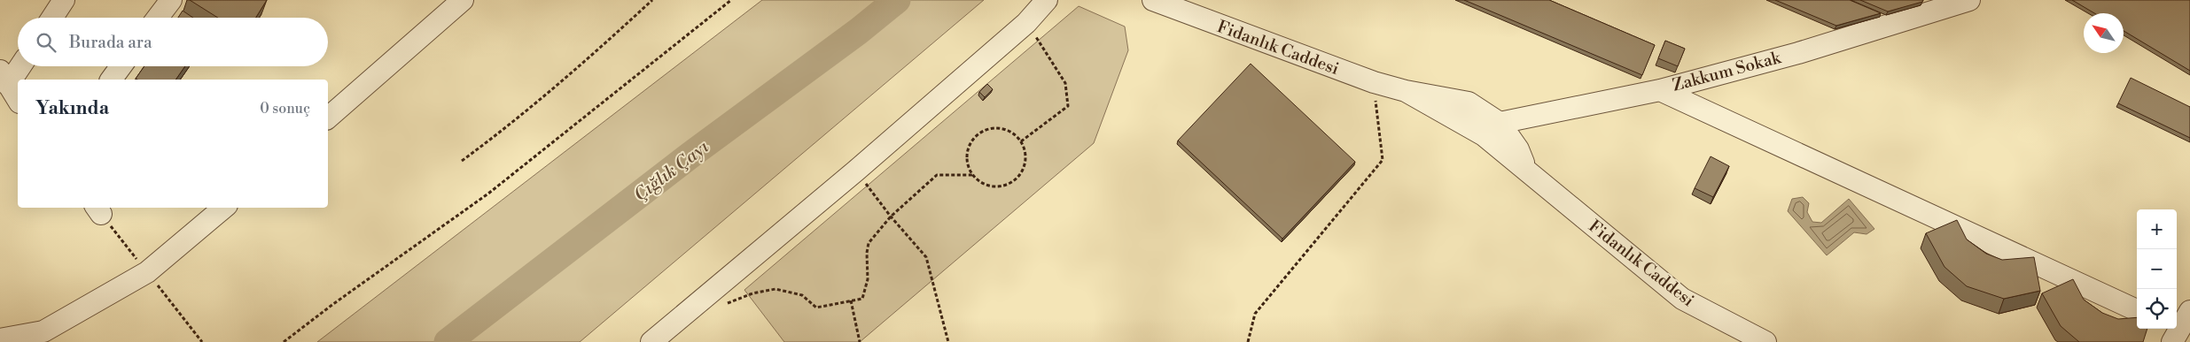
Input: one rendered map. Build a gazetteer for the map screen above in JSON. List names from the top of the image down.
{
  "streets": {
    "street": ["Fidanlık Caddesi", "Zakkum Sokak"]
  },
  "crossings": [
    ["Fidanlık Caddesi", "Zakkum Sokak"]
  ],
  "water": ["Çığlık Çayı"],
  "north": "top left",
  "page": {
    "search": "Burada ara",
    "heading": ["Yakında", "0 sonuç"],
    "map_buttons": ["+", "−"]
  }
}
